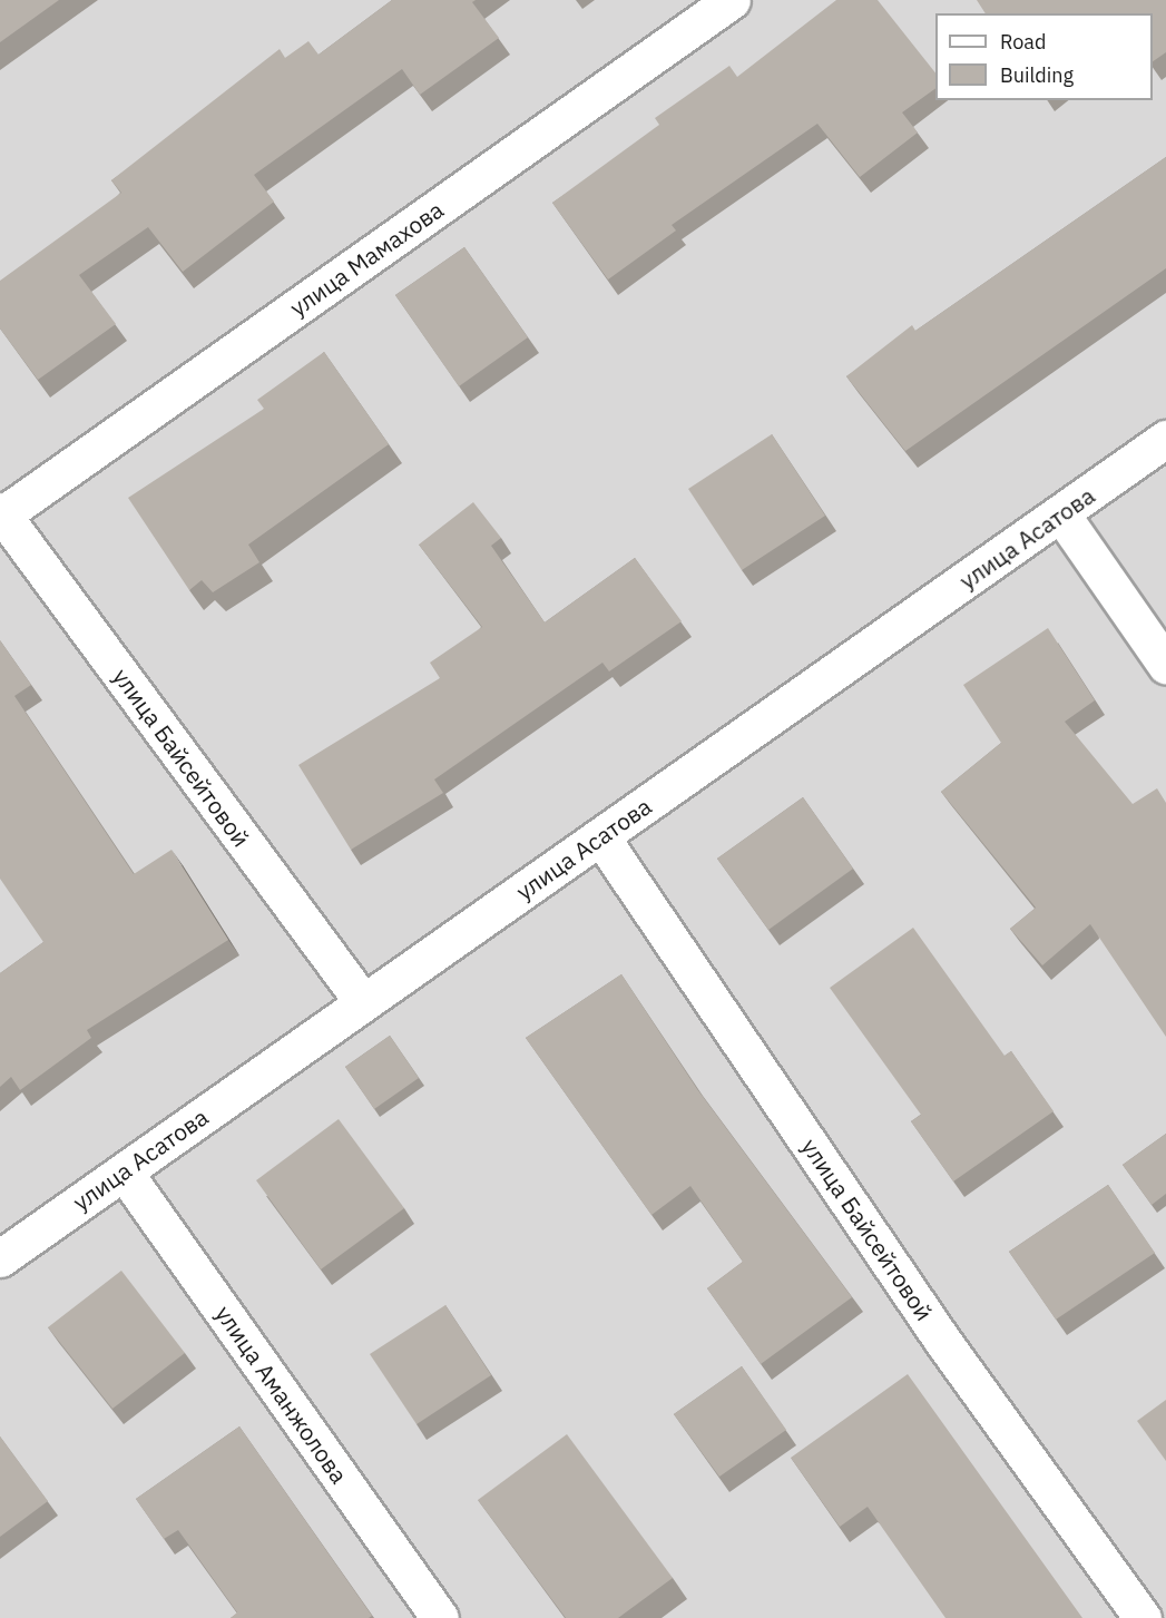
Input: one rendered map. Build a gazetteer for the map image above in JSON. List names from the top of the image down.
{
  "streets": {
    "street": [
      "улица Мамахова",
      "улица Асатова",
      "улица Байсейтовой",
      "улица Аманжолова"
    ]
  },
  "crossings": [
    ["улица Мамахова", "улица Байсейтовой"],
    ["улица Асатова", "улица Байсейтовой"],
    ["улица Асатова", "улица Аманжолова"]
  ],
  "legend": ["Road", "Building"]
}
